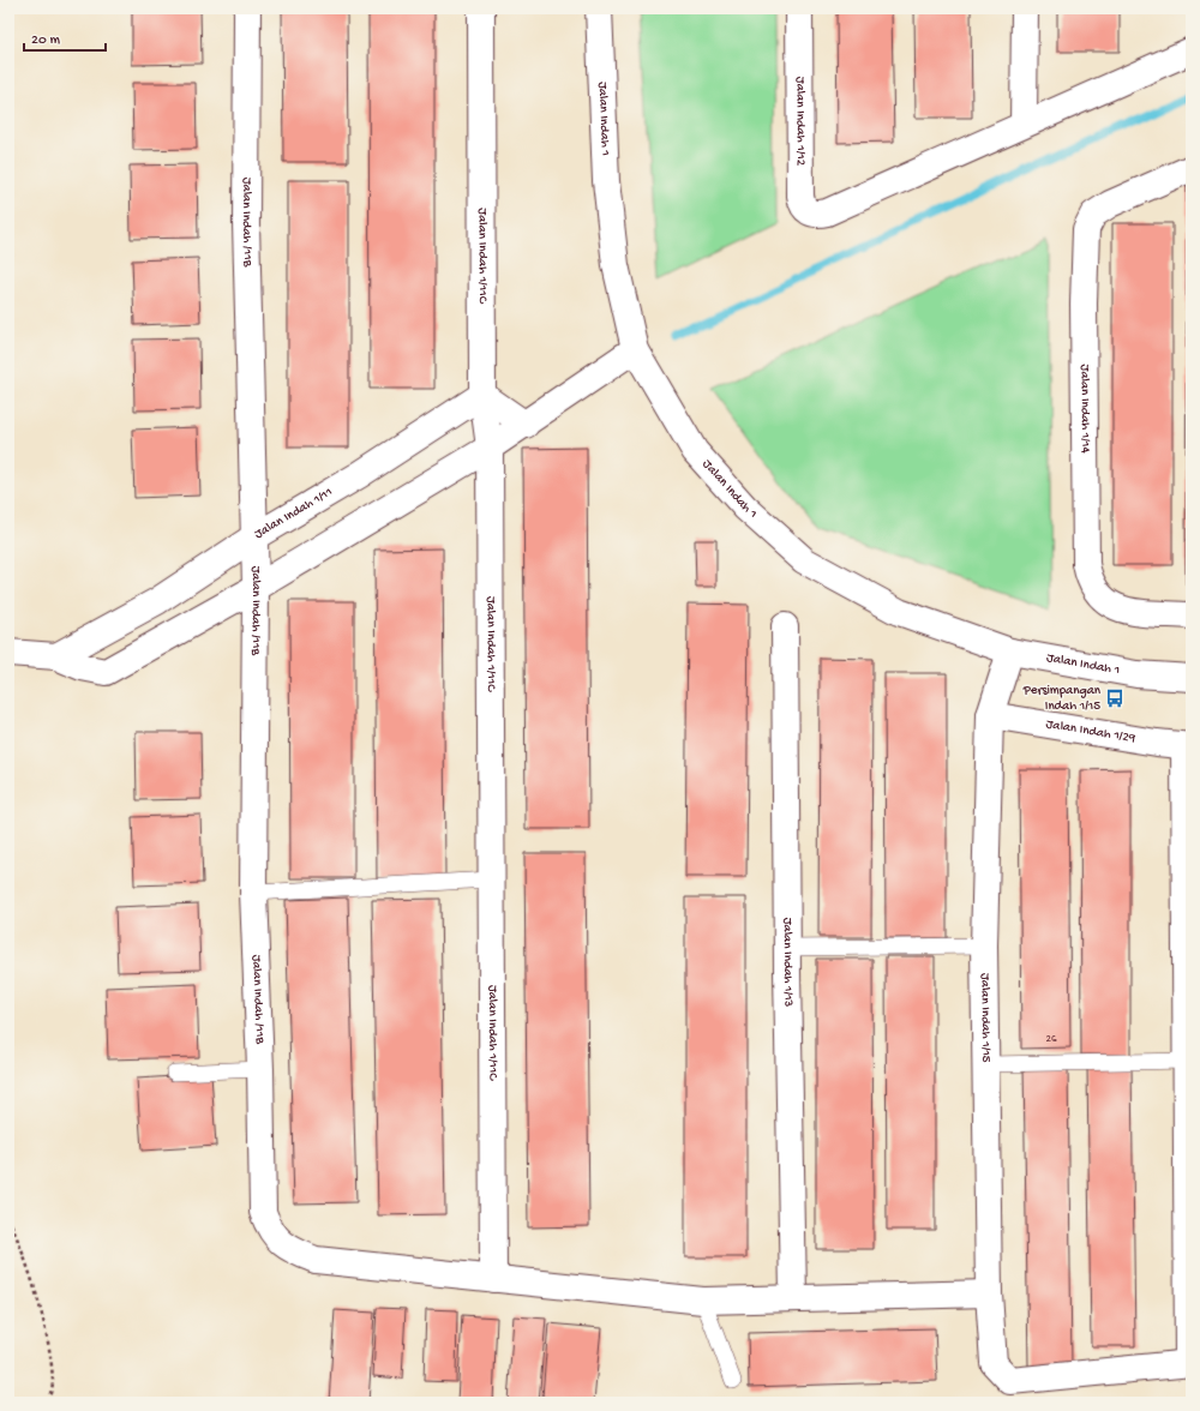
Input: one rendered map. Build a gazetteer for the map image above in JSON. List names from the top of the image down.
{
  "streets": {
    "street": [
      "Jalan Indah 1",
      "Jalan Indah 1/12",
      "Jalan Indah /11B",
      "Jalan Indah 1/11C",
      "Jalan Indah 1/14",
      "Jalan Indah 1/11",
      "Jalan Indah 1/29",
      "Jalan Indah 1/13",
      "Jalan Indah 1/15"
    ]
  },
  "crossings": [
    ["Jalan Indah 1", "Jalan Indah 1/15"],
    ["Jalan Indah /11B", "Jalan Indah 1/11C"],
    ["Jalan Indah /11B", "Jalan Indah 1/11"],
    ["Jalan Indah 1/11C", "Jalan Indah 1/11"],
    ["Jalan Indah 1/29", "Jalan Indah 1/15"]
  ],
  "places": {
    "bus stop": ["Persimpangan Indah 1/15"]
  },
  "house_numbers": ["26"],
  "scale_bar": "20 m"
}
